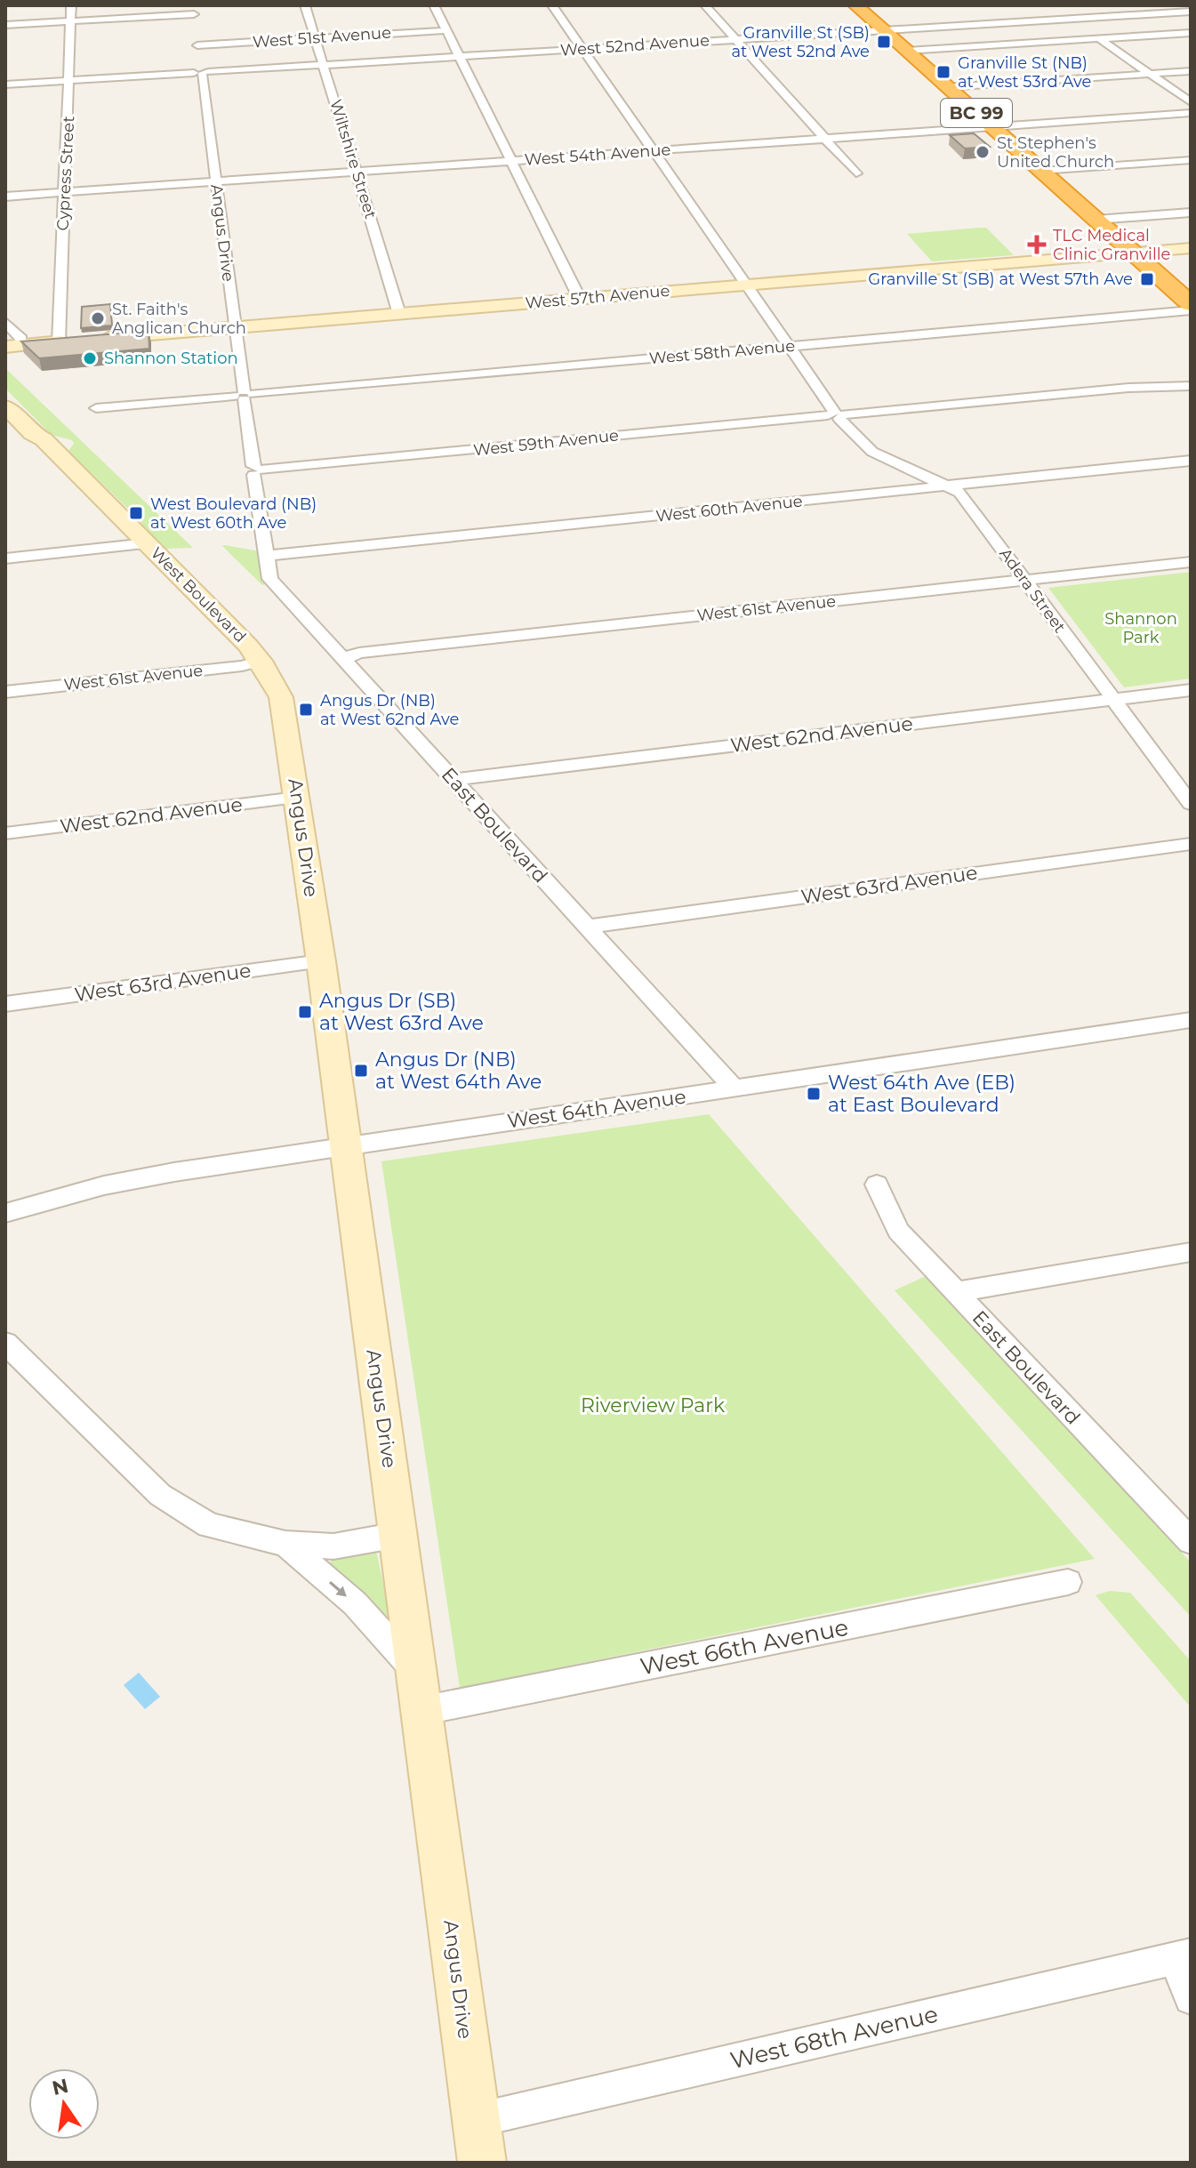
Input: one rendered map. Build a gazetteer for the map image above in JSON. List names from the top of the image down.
{
  "streets": {
    "highway": ["BC 99"],
    "street": [
      "West 51st Avenue",
      "West 52nd Avenue",
      "West 54th Avenue",
      "Wiltshire Street",
      "Cypress Street",
      "Angus Drive",
      "West 57th Avenue",
      "West 58th Avenue",
      "West 59th Avenue",
      "West 60th Avenue",
      "Adera Street",
      "West Boulevard",
      "West 61st Avenue",
      "West 62nd Avenue",
      "East Boulevard",
      "West 63rd Avenue",
      "West 64th Avenue",
      "West 66th Avenue",
      "West 68th Avenue"
    ]
  },
  "crossings": [
    ["West 51st Avenue", "Wiltshire Street"],
    ["West 52nd Avenue", "BC 99"],
    ["West 52nd Avenue", "Wiltshire Street"],
    ["West 52nd Avenue", "Cypress Street"],
    ["West 52nd Avenue", "Angus Drive"],
    ["West 52nd Avenue", "Adera Street"],
    ["BC 99", "West 54th Avenue"],
    ["BC 99", "West 57th Avenue"],
    ["West 54th Avenue", "Wiltshire Street"],
    ["West 54th Avenue", "Cypress Street"],
    ["West 54th Avenue", "Angus Drive"],
    ["West 54th Avenue", "Adera Street"],
    ["Wiltshire Street", "West 57th Avenue"],
    ["Cypress Street", "West 57th Avenue"],
    ["Angus Drive", "West 57th Avenue"],
    ["Angus Drive", "West 58th Avenue"],
    ["Angus Drive", "West 59th Avenue"],
    ["Angus Drive", "West 60th Avenue"],
    ["Angus Drive", "West Boulevard"],
    ["Angus Drive", "West 61st Avenue"],
    ["Angus Drive", "West 62nd Avenue"],
    ["Angus Drive", "East Boulevard"],
    ["Angus Drive", "West 63rd Avenue"],
    ["Angus Drive", "West 64th Avenue"],
    ["Angus Drive", "West 66th Avenue"],
    ["Angus Drive", "West 68th Avenue"],
    ["West 57th Avenue", "Adera Street"],
    ["West 58th Avenue", "Adera Street"],
    ["West 59th Avenue", "Adera Street"],
    ["West 60th Avenue", "Adera Street"],
    ["West 60th Avenue", "East Boulevard"],
    ["Adera Street", "West 61st Avenue"],
    ["Adera Street", "West 62nd Avenue"],
    ["West Boulevard", "West 61st Avenue"],
    ["West 61st Avenue", "East Boulevard"],
    ["West 62nd Avenue", "East Boulevard"],
    ["East Boulevard", "West 63rd Avenue"],
    ["East Boulevard", "West 64th Avenue"]
  ],
  "parks": ["Shannon Park", "Riverview Park"],
  "places": {
    "transit": [
      "Granville St (SB) at West 52nd Ave",
      "Granville St (NB) at West 53rd Ave",
      "Granville St (SB) at West 57th Ave",
      "West Boulevard (NB) at West 60th Ave",
      "Angus Dr (NB) at West 62nd Ave",
      "Angus Dr (SB) at West 63rd Ave",
      "Angus Dr (NB) at West 64th Ave",
      "West 64th Ave (EB) at East Boulevard"
    ],
    "other": ["St Stephen's United Church", "St. Faith's Anglican Church", "Shannon Station"],
    "health": ["TLC Medical Clinic Granville"]
  },
  "north": "top"
}
